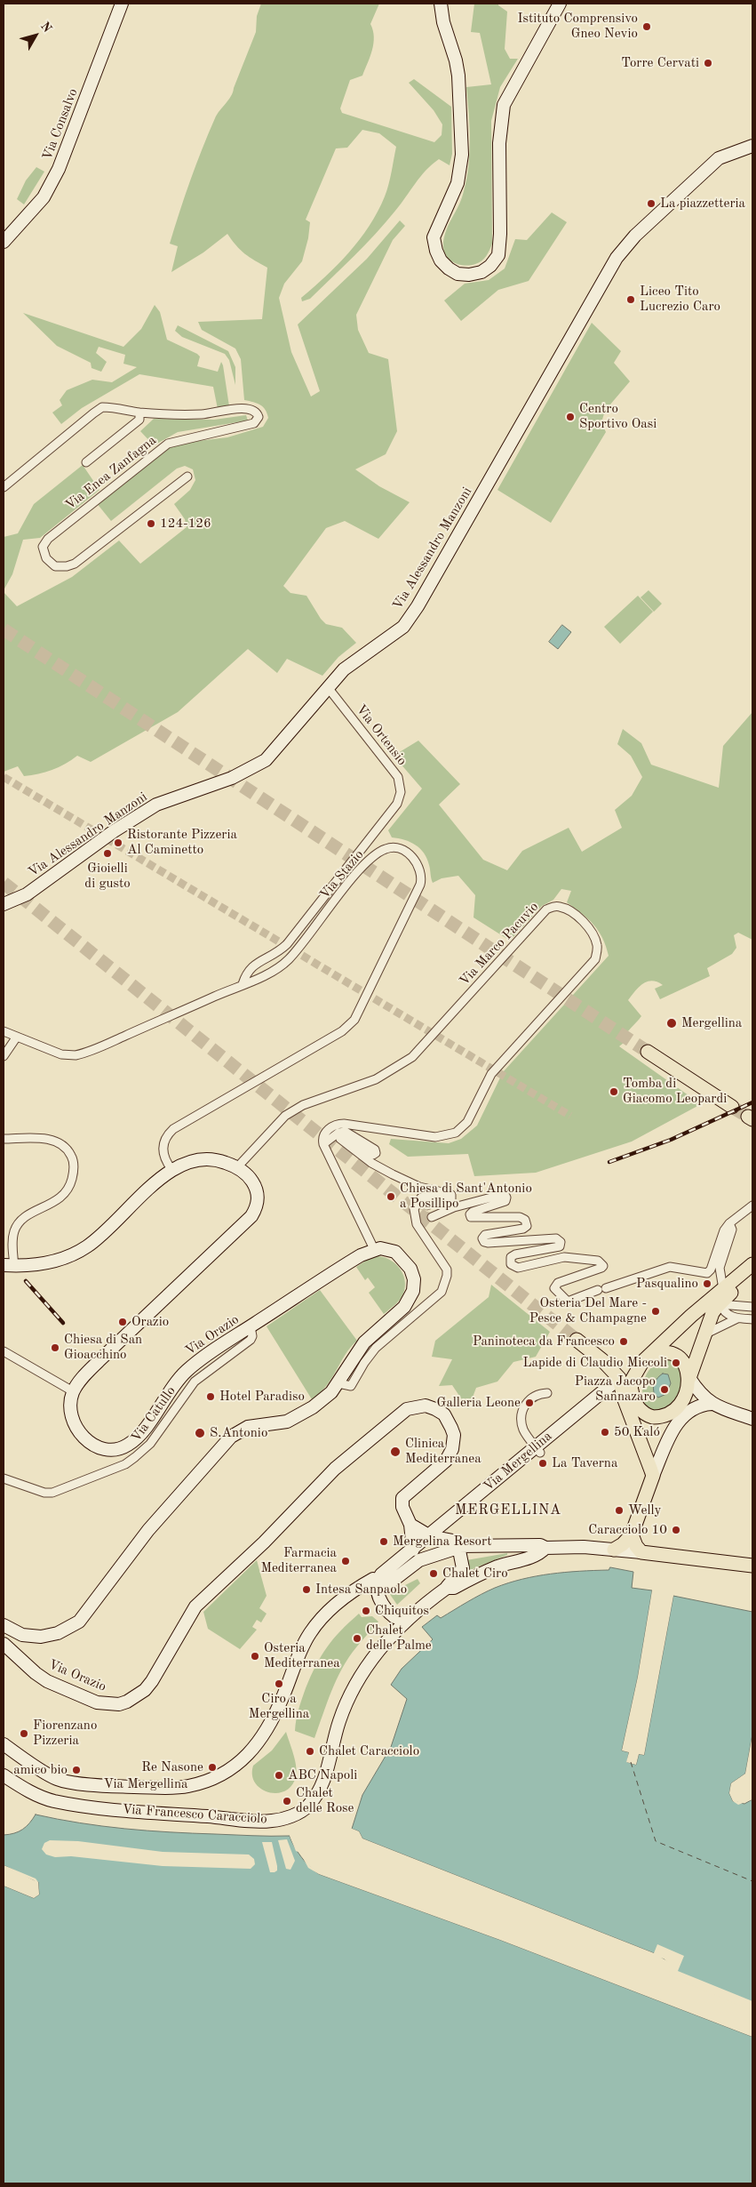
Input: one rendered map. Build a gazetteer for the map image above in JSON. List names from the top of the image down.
{
  "streets": {
    "main road": ["Via Mergellina", "Via Francesco Caracciolo"],
    "street": [
      "Via Consalvo",
      "Via Enea Zanfagna",
      "Via Alessandro Manzoni",
      "Via Ortensio",
      "Via Stazio",
      "Via Marco Pacuvio",
      "Via Orazio",
      "Via Catullo"
    ]
  },
  "crossings": [
    ["Via Alessandro Manzoni", "Via Ortensio"],
    ["Via Ortensio", "Via Stazio"],
    ["Via Orazio", "Via Catullo"],
    ["Via Orazio", "Via Mergellina"],
    ["Via Mergellina", "Via Francesco Caracciolo"]
  ],
  "districts": ["MERGELLINA"],
  "places": [
    "Istituto Comprensivo Gneo Nevio",
    "Torre Cervati",
    "La piazzetteria",
    "Liceo Tito Lucrezio Caro",
    "Centro Sportivo Oasi",
    "124-126",
    "Ristorante Pizzeria Al Caminetto",
    "Gioielli di gusto",
    "Mergellina",
    "Tomba di Giacomo Leopardi",
    "Chiesa di Sant'Antonio a Posillipo",
    "Pasqualino",
    "Osteria Del Mare - Pesce & Champagne",
    "Orazio",
    "Paninoteca da Francesco",
    "Chiesa di San Gioacchino",
    "Lapide di Claudio Miccoli",
    "Piazza Jacopo Sannazaro",
    "Hotel Paradiso",
    "Galleria Leone",
    "50 Kaló",
    "S.Antonio",
    "Clinica Mediterranea",
    "La Taverna",
    "Welly",
    "Caracciolo 10",
    "Mergelina Resort",
    "Farmacia Mediterranea",
    "Chalet Ciro",
    "Intesa Sanpaolo",
    "Chiquitos",
    "Chalet delle Palme",
    "Osteria Mediterranea",
    "Ciro a Mergellina",
    "Fiorenzano Pizzeria",
    "Chalet Caracciolo",
    "Re Nasone",
    "amico bio",
    "ABC Napoli",
    "Chalet delle Rose"
  ],
  "north": "top right"
}
